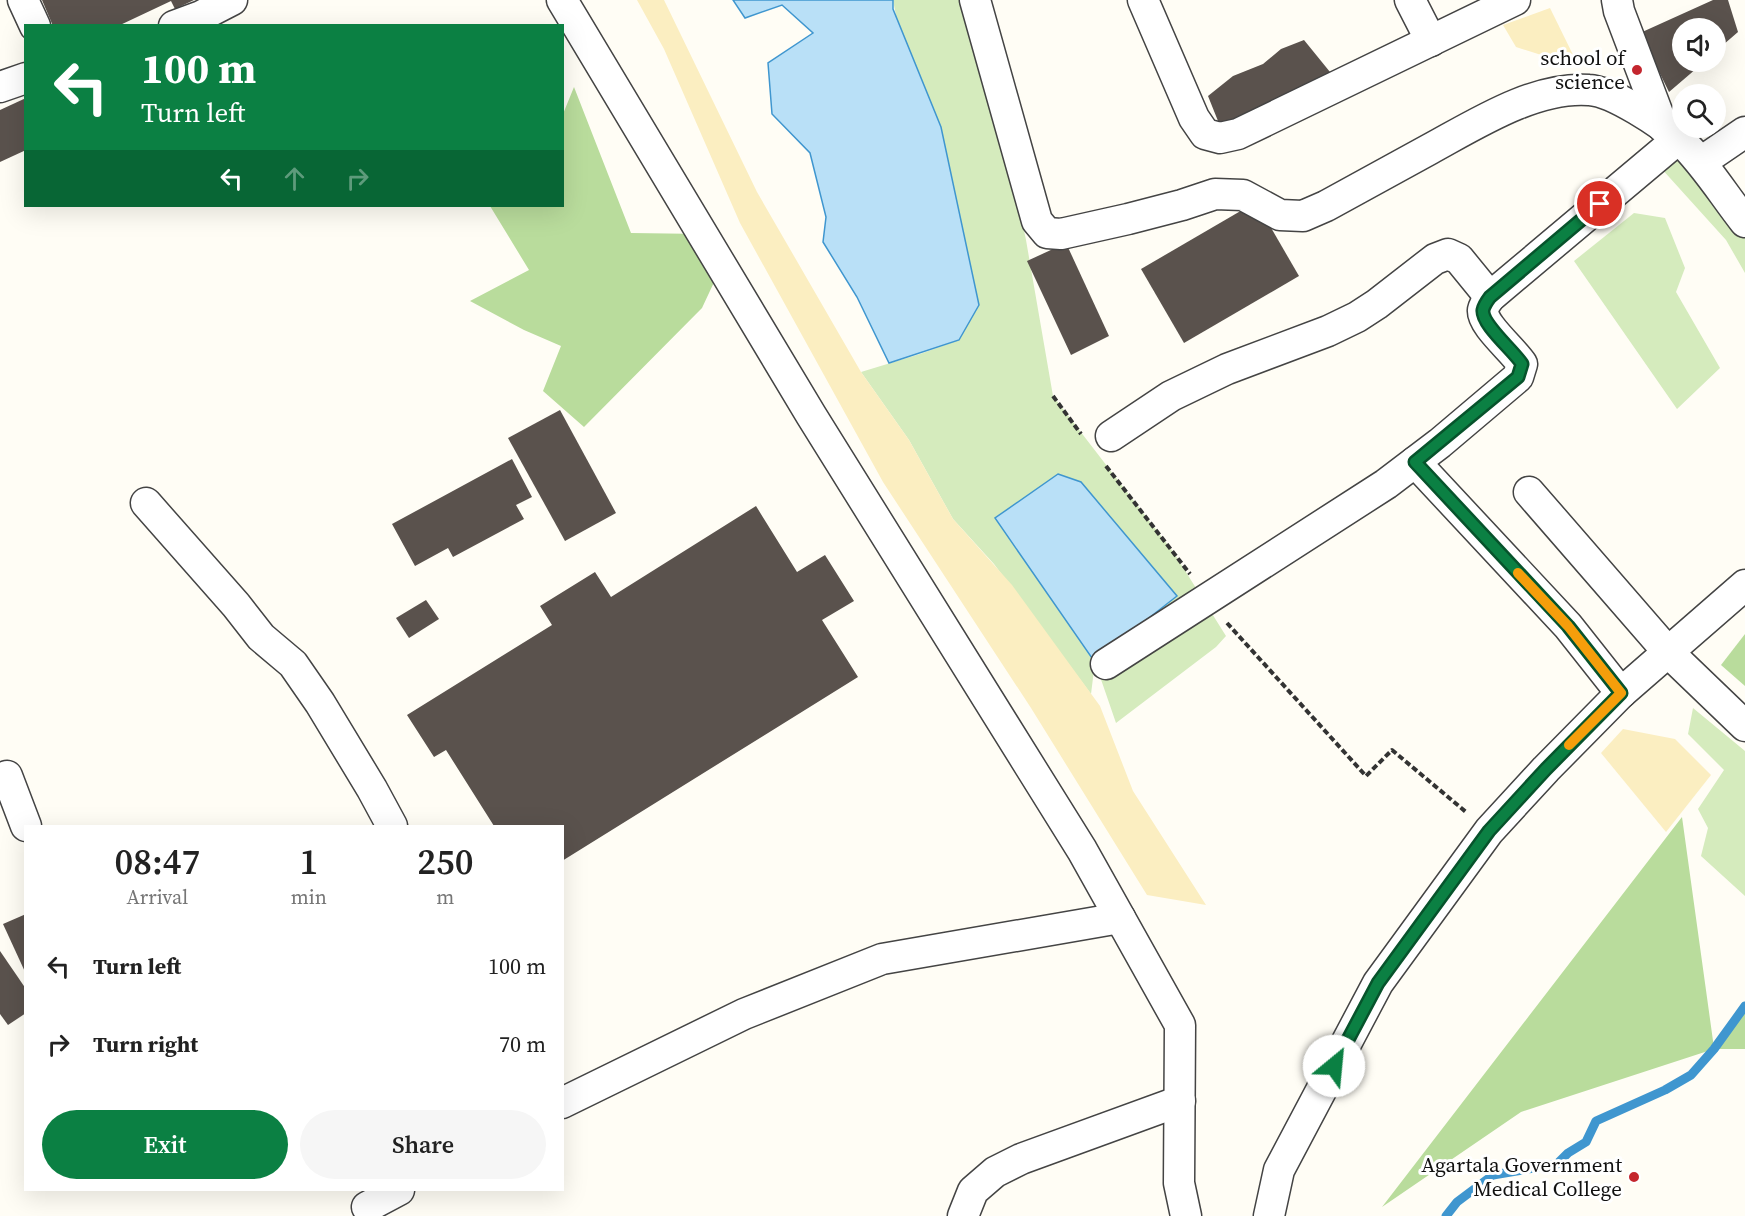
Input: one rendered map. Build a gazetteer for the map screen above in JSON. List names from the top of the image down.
{
  "places": ["school of science", "Agartala Government Medical College"],
  "page": {
    "turn": ["100 m", "Turn left"],
    "eta": [
      "08:47",
      "Arrival",
      "1",
      "min",
      "250",
      "m"
    ],
    "list": [
      {
        "name": "Turn left",
        "value": "100 m"
      },
      {
        "name": "Turn right",
        "value": "70 m"
      }
    ],
    "buttons": ["Exit", "Share"]
  }
}
